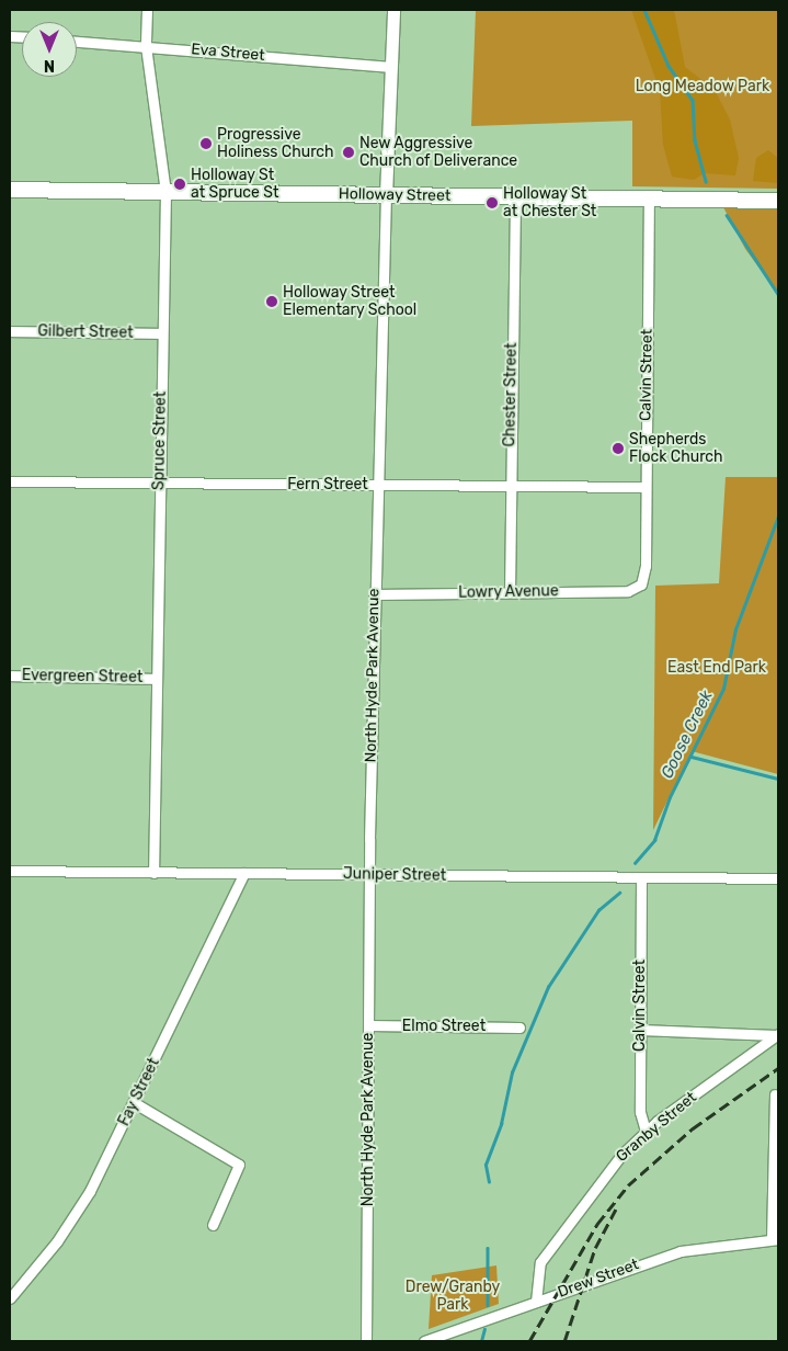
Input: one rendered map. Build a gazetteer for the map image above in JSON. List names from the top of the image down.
{
  "streets": {
    "main road": ["Holloway Street"],
    "street": [
      "Eva Street",
      "Gilbert Street",
      "Calvin Street",
      "Chester Street",
      "Spruce Street",
      "Fern Street",
      "Lowry Avenue",
      "North Hyde Park Avenue",
      "Evergreen Street",
      "Juniper Street",
      "Elmo Street",
      "Fay Street",
      "Granby Street",
      "Drew Street"
    ]
  },
  "crossings": [
    ["Eva Street", "Spruce Street"],
    ["Eva Street", "North Hyde Park Avenue"],
    ["Holloway Street", "Calvin Street"],
    ["Holloway Street", "Chester Street"],
    ["Holloway Street", "Spruce Street"],
    ["Holloway Street", "North Hyde Park Avenue"],
    ["Gilbert Street", "Spruce Street"],
    ["Calvin Street", "Fern Street"],
    ["Calvin Street", "Lowry Avenue"],
    ["Calvin Street", "Juniper Street"],
    ["Calvin Street", "Granby Street"],
    ["Chester Street", "Fern Street"],
    ["Chester Street", "Lowry Avenue"],
    ["Spruce Street", "Fern Street"],
    ["Spruce Street", "Evergreen Street"],
    ["Spruce Street", "Juniper Street"],
    ["Fern Street", "North Hyde Park Avenue"],
    ["Lowry Avenue", "North Hyde Park Avenue"],
    ["North Hyde Park Avenue", "Juniper Street"],
    ["North Hyde Park Avenue", "Elmo Street"],
    ["Juniper Street", "Fay Street"],
    ["Granby Street", "Drew Street"]
  ],
  "water": ["Goose Creek"],
  "parks": ["Long Meadow Park", "East End Park", "Drew/Granby Park"],
  "places": [
    "Progressive Holiness Church",
    "New Aggressive Church of Deliverance",
    "Holloway St at Spruce St",
    "Holloway St at Chester St",
    "Holloway Street Elementary School",
    "Shepherds Flock Church"
  ],
  "north": "bottom"
}
